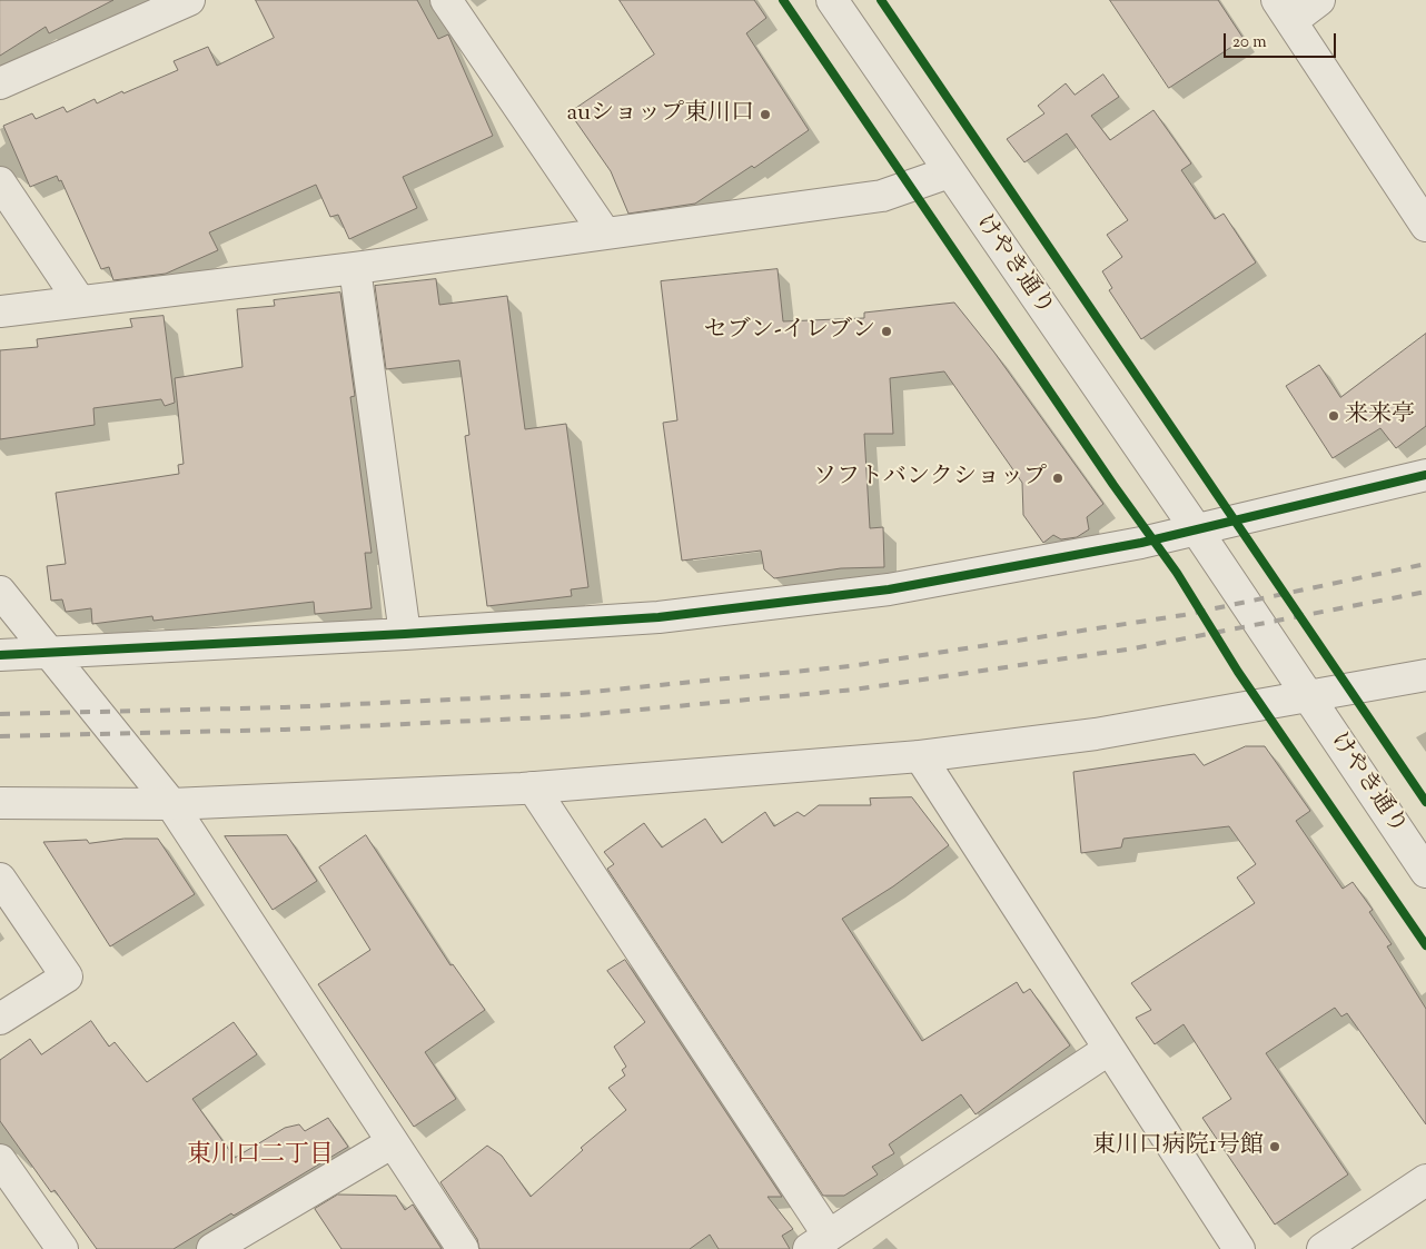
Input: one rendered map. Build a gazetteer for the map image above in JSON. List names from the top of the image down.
{
  "streets": {
    "street": ["けやき通り"]
  },
  "districts": ["東川口二丁目"],
  "places": [
    "auショップ東川口",
    "セブン-イレブン",
    "来来亭",
    "ソフトバンクショップ",
    "東川口病院1号館"
  ],
  "scale_bar": "20 m"
}
